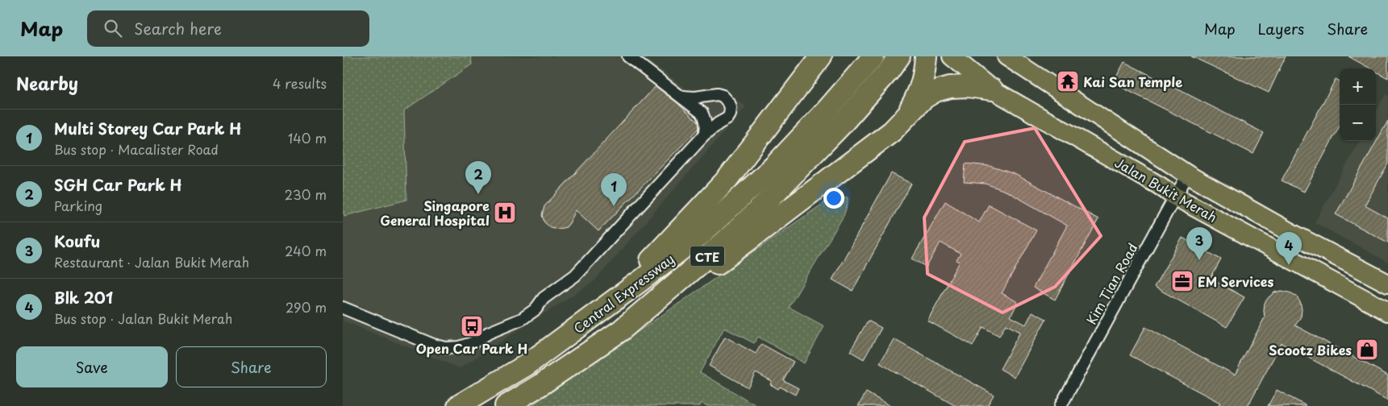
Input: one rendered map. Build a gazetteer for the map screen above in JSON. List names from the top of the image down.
{
  "streets": {
    "highway": ["CTE", "Central Expressway"],
    "main road": ["Jalan Bukit Merah"],
    "street": ["Kim Tian Road"]
  },
  "crossings": [
    ["Jalan Bukit Merah", "Kim Tian Road"]
  ],
  "places": {
    "temple": ["Kai San Temple"],
    "hospital": ["Singapore General Hospital"],
    "office": ["EM Services"],
    "bus stop": ["Open Car Park H"],
    "shop": ["Scootz Bikes"]
  },
  "page": {
    "header": "Map",
    "search": "Search here",
    "nav": ["Map", "Layers", "Share"],
    "heading": ["Nearby", "4 results"],
    "map_buttons": ["+", "−"],
    "list": [
      {
        "mark": "1",
        "name": "Multi Storey Car Park H",
        "note": "Bus stop · Macalister Road",
        "value": "140 m"
      },
      {
        "mark": "2",
        "name": "SGH Car Park H",
        "note": "Parking",
        "value": "230 m"
      },
      {
        "mark": "3",
        "name": "Koufu",
        "note": "Restaurant · Jalan Bukit Merah",
        "value": "240 m"
      },
      {
        "mark": "4",
        "name": "Blk 201",
        "note": "Bus stop · Jalan Bukit Merah",
        "value": "290 m"
      }
    ],
    "pins": [
      "2",
      "1",
      "3",
      "4"
    ],
    "buttons": ["Save", "Share"]
  }
}
